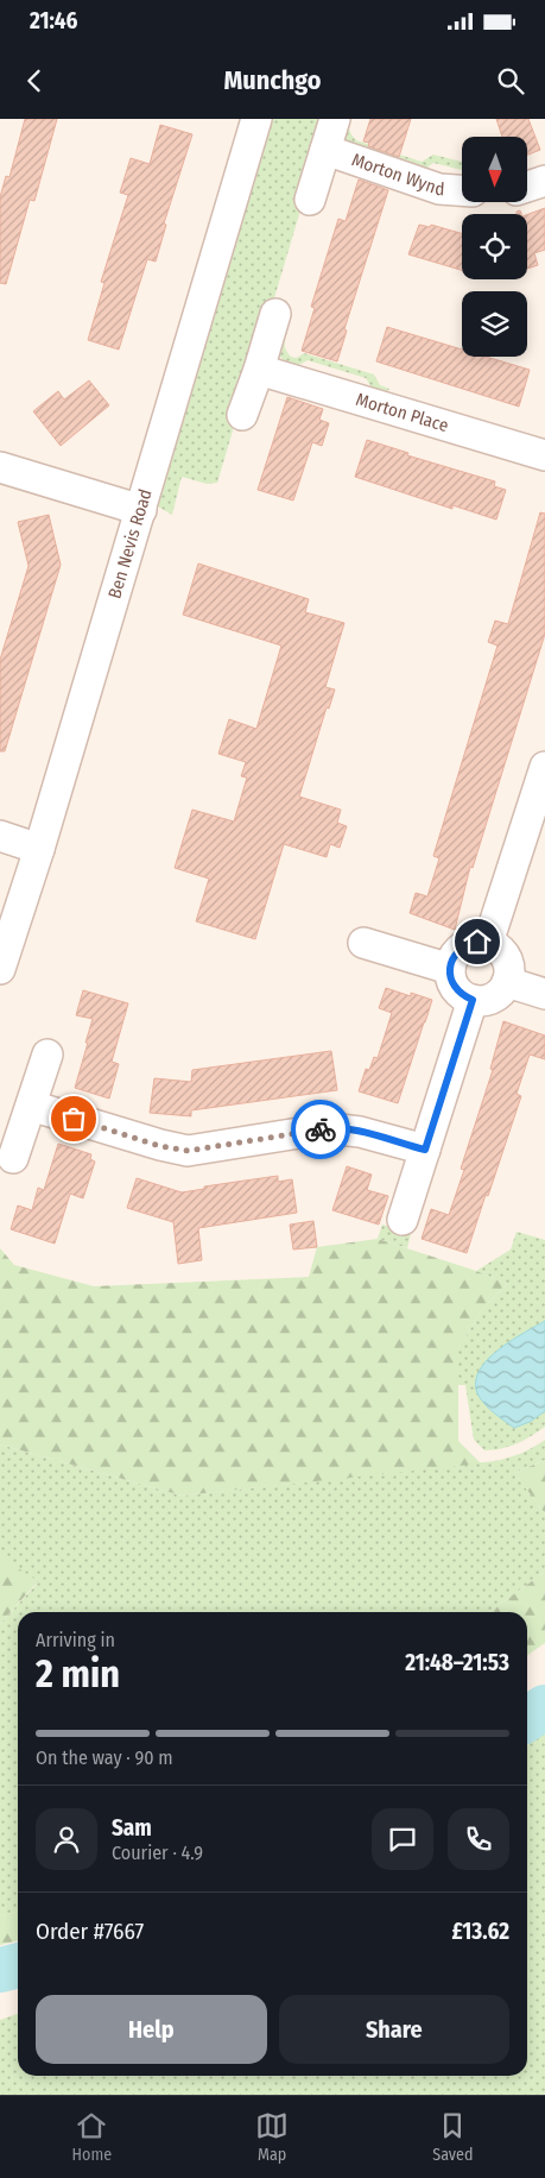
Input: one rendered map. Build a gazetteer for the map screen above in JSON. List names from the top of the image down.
{
  "streets": {
    "street": ["Morton Wynd", "Morton Place", "Ben Nevis Road"]
  },
  "north": "bottom",
  "page": {
    "status": "21:46",
    "header": "Munchgo",
    "heading": ["2 min", "Arriving in", "21:48–21:53"],
    "panel": [
      "Sam",
      "Courier · 4.9",
      "Order #7667",
      "£13.62"
    ],
    "bar": "On the way · 90 m",
    "buttons": ["Help", "Share"],
    "tabs": ["Home", "Map", "Saved"]
  }
}
